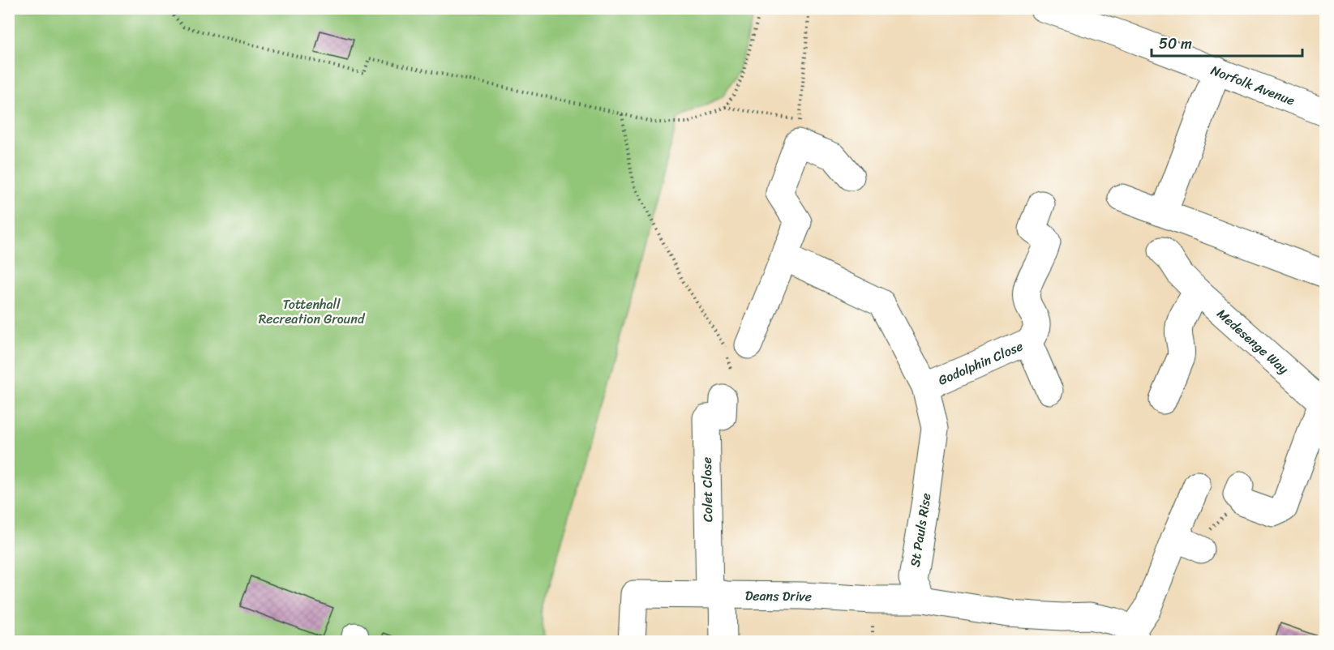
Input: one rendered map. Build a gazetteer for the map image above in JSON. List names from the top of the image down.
{
  "streets": {
    "street": [
      "Norfolk Avenue",
      "Medesenge Way",
      "Godolphin Close",
      "Colet Close",
      "St Pauls Rise",
      "Deans Drive"
    ]
  },
  "crossings": [
    ["Godolphin Close", "St Pauls Rise"],
    ["Colet Close", "Deans Drive"],
    ["St Pauls Rise", "Deans Drive"]
  ],
  "parks": ["Tottenhall Recreation Ground"],
  "scale_bar": "50 m"
}
